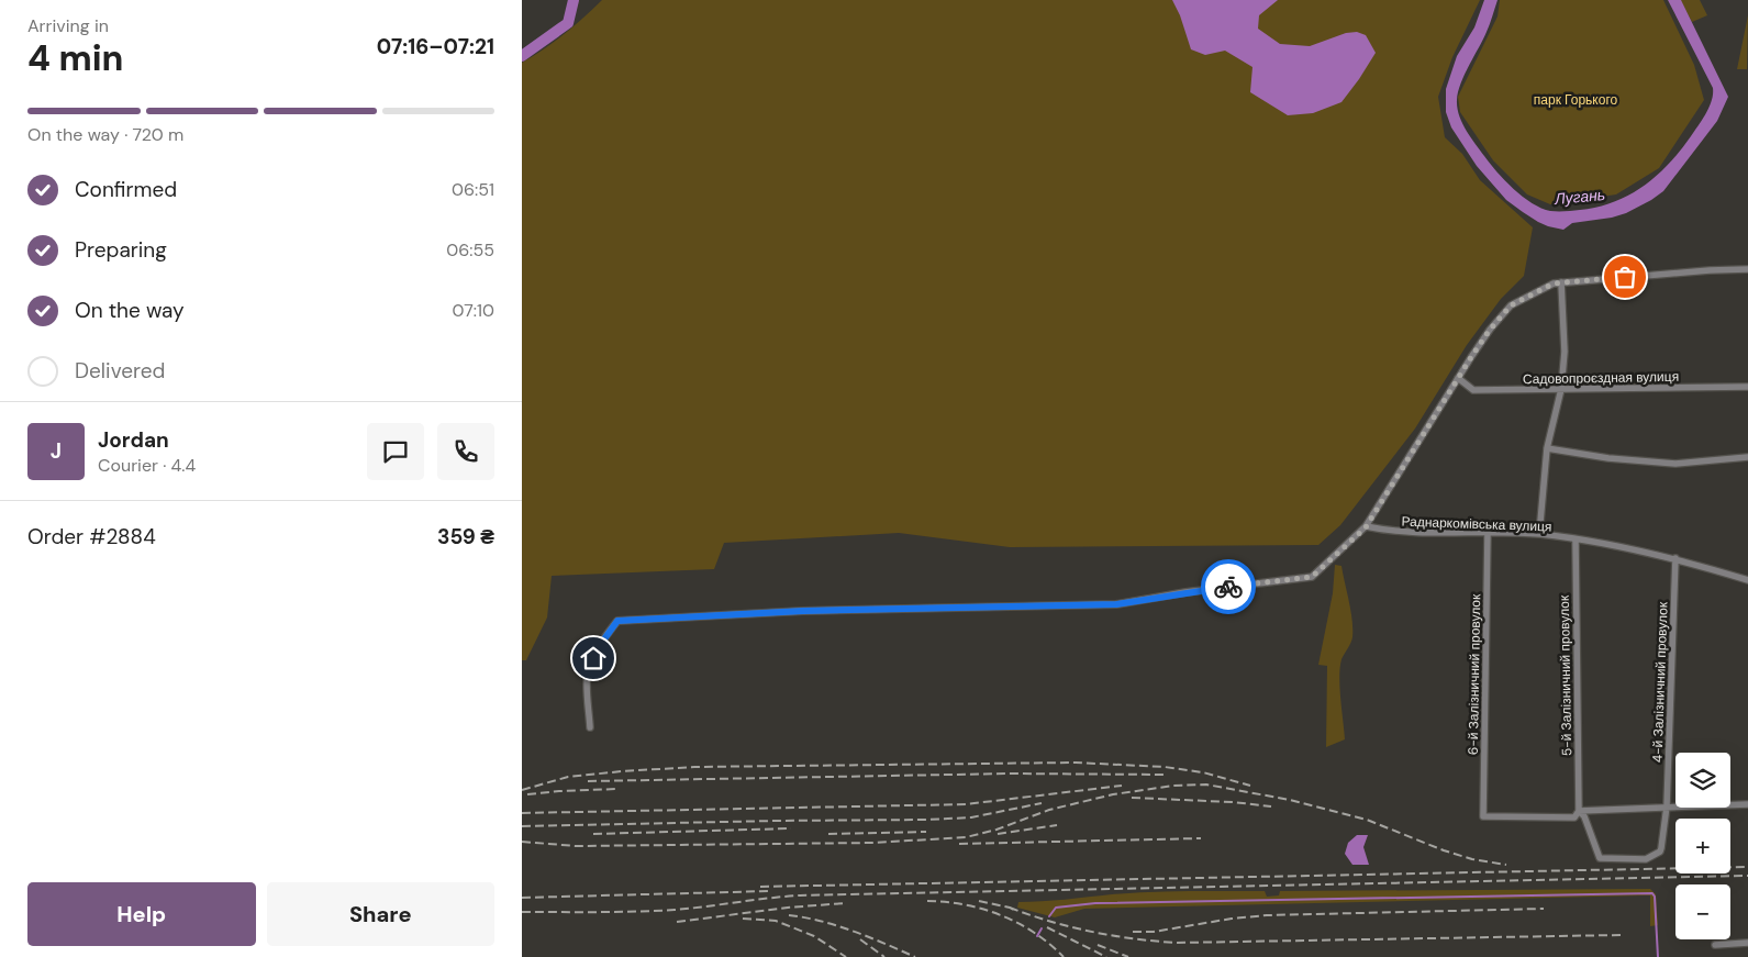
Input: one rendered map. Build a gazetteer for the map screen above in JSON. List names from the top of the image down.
{
  "streets": {
    "street": [
      "Садовопроєздная вулиця",
      "Раднаркомівська вулиця",
      "6-й Залізничний провулок",
      "5-й Залізничний провулок",
      "4-й Залізничний провулок"
    ]
  },
  "crossings": [
    ["Раднаркомівська вулиця", "6-й Залізничний провулок"],
    ["Раднаркомівська вулиця", "5-й Залізничний провулок"],
    ["Раднаркомівська вулиця", "4-й Залізничний провулок"],
    ["6-й Залізничний провулок", "5-й Залізничний провулок"],
    ["6-й Залізничний провулок", "4-й Залізничний провулок"],
    ["5-й Залізничний провулок", "4-й Залізничний провулок"]
  ],
  "water": ["Лугань"],
  "parks": ["парк Горького"],
  "page": {
    "heading": ["4 min", "Arriving in", "07:16–07:21"],
    "panel": [
      "Jordan",
      "Courier · 4.4",
      "Order #2884",
      "359 ₴"
    ],
    "bar": "On the way · 720 m",
    "list": [
      ["Confirmed", "06:51"],
      ["Preparing", "06:55"],
      ["On the way", "07:10"],
      "Delivered"
    ],
    "round": "J",
    "map_buttons": ["+", "−"],
    "buttons": ["Help", "Share"]
  }
}
